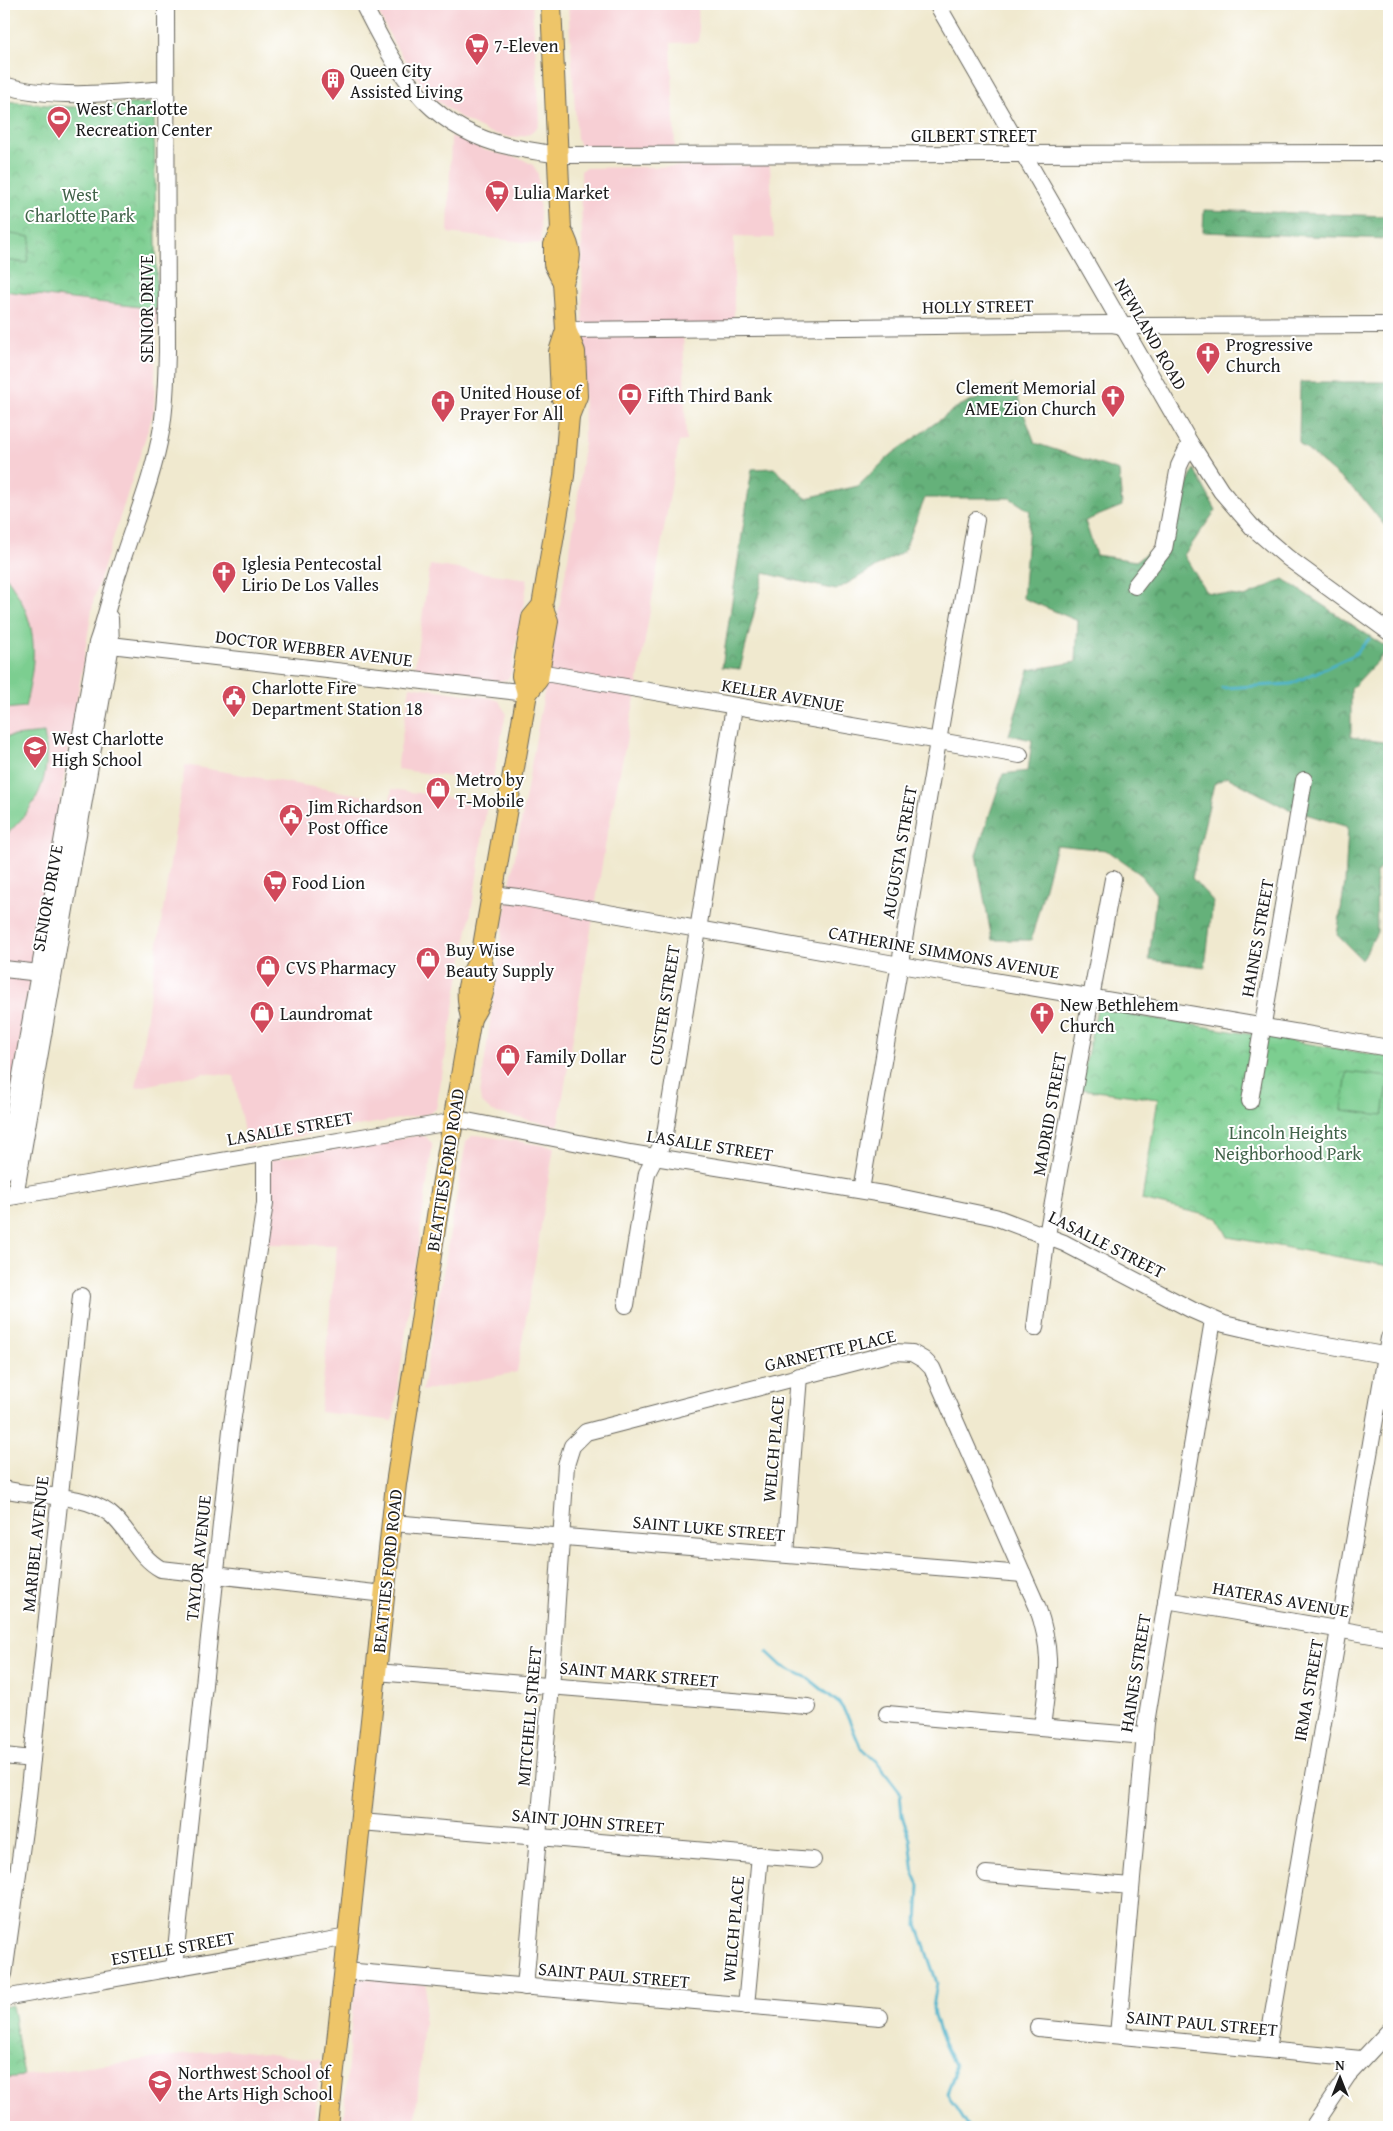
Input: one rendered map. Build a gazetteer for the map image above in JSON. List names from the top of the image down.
{
  "streets": {
    "main road": ["BEATTIES FORD ROAD"],
    "street": [
      "GILBERT STREET",
      "HOLLY STREET",
      "SENIOR DRIVE",
      "NEWLAND ROAD",
      "DOCTOR WEBBER AVENUE",
      "KELLER AVENUE",
      "AUGUSTA STREET",
      "HAINES STREET",
      "CATHERINE SIMMONS AVENUE",
      "CUSTER STREET",
      "MADRID STREET",
      "LASALLE STREET",
      "GARNETTE PLACE",
      "WELCH PLACE",
      "SAINT LUKE STREET",
      "MARIBEL AVENUE",
      "TAYLOR AVENUE",
      "HATERAS AVENUE",
      "SAINT MARK STREET",
      "IRMA STREET",
      "MITCHELL STREET",
      "SAINT JOHN STREET",
      "ESTELLE STREET",
      "SAINT PAUL STREET"
    ]
  },
  "crossings": [
    ["GILBERT STREET", "NEWLAND ROAD"],
    ["GILBERT STREET", "BEATTIES FORD ROAD"],
    ["HOLLY STREET", "NEWLAND ROAD"],
    ["HOLLY STREET", "BEATTIES FORD ROAD"],
    ["SENIOR DRIVE", "DOCTOR WEBBER AVENUE"],
    ["SENIOR DRIVE", "LASALLE STREET"],
    ["DOCTOR WEBBER AVENUE", "BEATTIES FORD ROAD"],
    ["KELLER AVENUE", "AUGUSTA STREET"],
    ["KELLER AVENUE", "CUSTER STREET"],
    ["KELLER AVENUE", "BEATTIES FORD ROAD"],
    ["AUGUSTA STREET", "CATHERINE SIMMONS AVENUE"],
    ["AUGUSTA STREET", "LASALLE STREET"],
    ["HAINES STREET", "CATHERINE SIMMONS AVENUE"],
    ["HAINES STREET", "LASALLE STREET"],
    ["HAINES STREET", "HATERAS AVENUE"],
    ["HAINES STREET", "SAINT PAUL STREET"],
    ["CATHERINE SIMMONS AVENUE", "CUSTER STREET"],
    ["CATHERINE SIMMONS AVENUE", "MADRID STREET"],
    ["CATHERINE SIMMONS AVENUE", "BEATTIES FORD ROAD"],
    ["CUSTER STREET", "LASALLE STREET"],
    ["MADRID STREET", "LASALLE STREET"],
    ["LASALLE STREET", "BEATTIES FORD ROAD"],
    ["LASALLE STREET", "TAYLOR AVENUE"],
    ["LASALLE STREET", "IRMA STREET"],
    ["BEATTIES FORD ROAD", "SAINT LUKE STREET"],
    ["BEATTIES FORD ROAD", "SAINT MARK STREET"],
    ["BEATTIES FORD ROAD", "SAINT JOHN STREET"],
    ["BEATTIES FORD ROAD", "ESTELLE STREET"],
    ["BEATTIES FORD ROAD", "SAINT PAUL STREET"],
    ["GARNETTE PLACE", "WELCH PLACE"],
    ["GARNETTE PLACE", "SAINT LUKE STREET"],
    ["GARNETTE PLACE", "MITCHELL STREET"],
    ["WELCH PLACE", "SAINT LUKE STREET"],
    ["WELCH PLACE", "SAINT JOHN STREET"],
    ["WELCH PLACE", "SAINT PAUL STREET"],
    ["SAINT LUKE STREET", "MITCHELL STREET"],
    ["TAYLOR AVENUE", "ESTELLE STREET"],
    ["HATERAS AVENUE", "IRMA STREET"],
    ["SAINT MARK STREET", "MITCHELL STREET"],
    ["IRMA STREET", "SAINT PAUL STREET"],
    ["MITCHELL STREET", "SAINT JOHN STREET"],
    ["MITCHELL STREET", "SAINT PAUL STREET"]
  ],
  "parks": ["West Charlotte Park", "Lincoln Heights Neighborhood Park"],
  "places": {
    "supermarket": ["7-Eleven", "Lulia Market", "Food Lion"],
    "building": ["Queen City Assisted Living"],
    "sports": ["West Charlotte Recreation Center"],
    "church": [
      "Progressive Church",
      "Clement Memorial AME Zion Church",
      "United House of Prayer For All",
      "Iglesia Pentecostal Lirio De Los Valles",
      "New Bethlehem Church"
    ],
    "bank": ["Fifth Third Bank"],
    "public building": ["Charlotte Fire Department Station 18", "Jim Richardson Post Office"],
    "school or university": ["West Charlotte High School", "Northwest School of the Arts High School"],
    "shop": [
      "Metro by T-Mobile",
      "Buy Wise Beauty Supply",
      "CVS Pharmacy",
      "Laundromat",
      "Family Dollar"
    ]
  },
  "north": "top"
}
